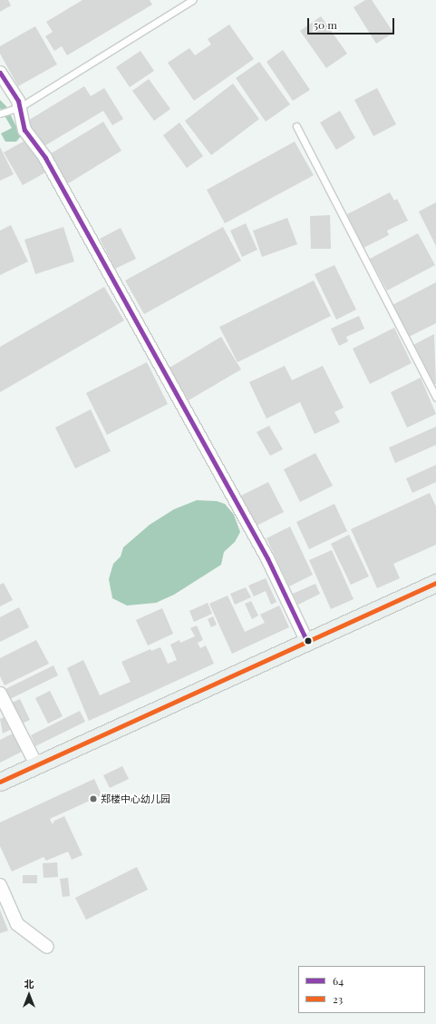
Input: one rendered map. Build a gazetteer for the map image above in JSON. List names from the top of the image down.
{
  "places": ["郑楼中心幼儿园"],
  "lines": ["transit line 64", "transit line 23"],
  "legend": ["64", "23"],
  "scale_bar": "50 m",
  "north": "top"
}
